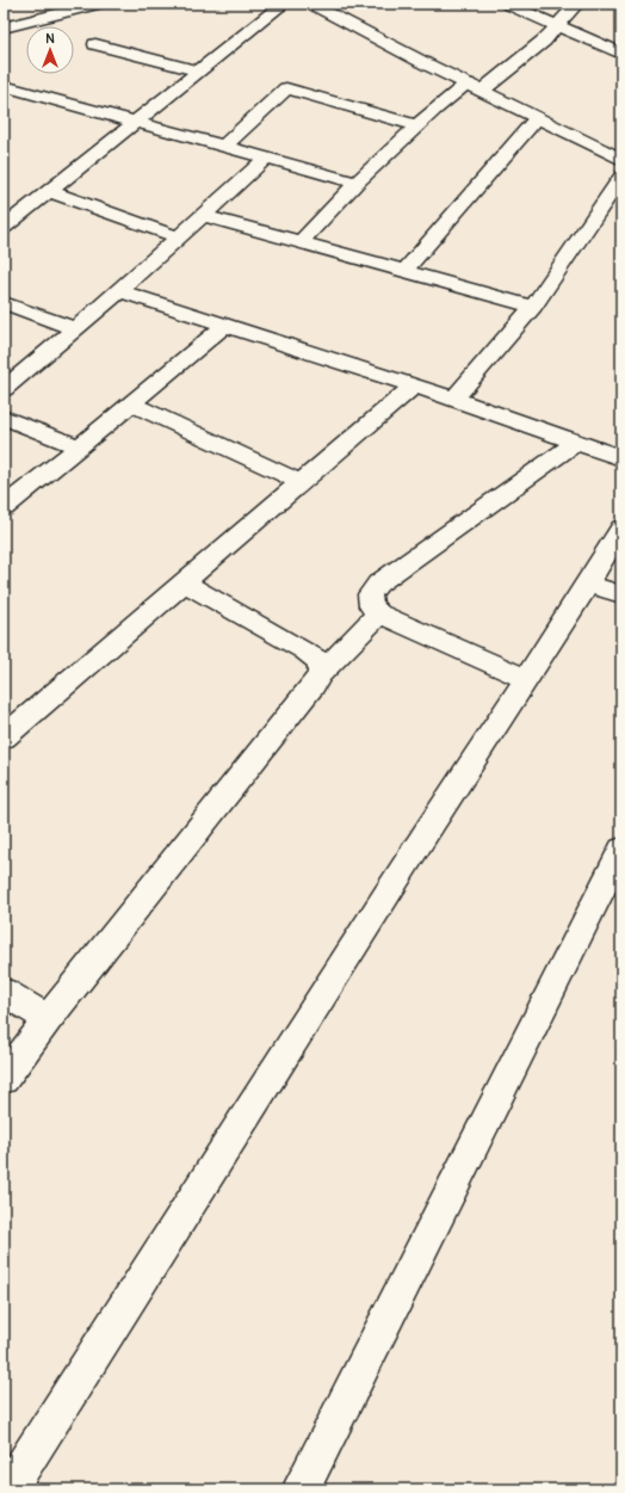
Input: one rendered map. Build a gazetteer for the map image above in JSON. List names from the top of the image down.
{
  "north": "top"
}
